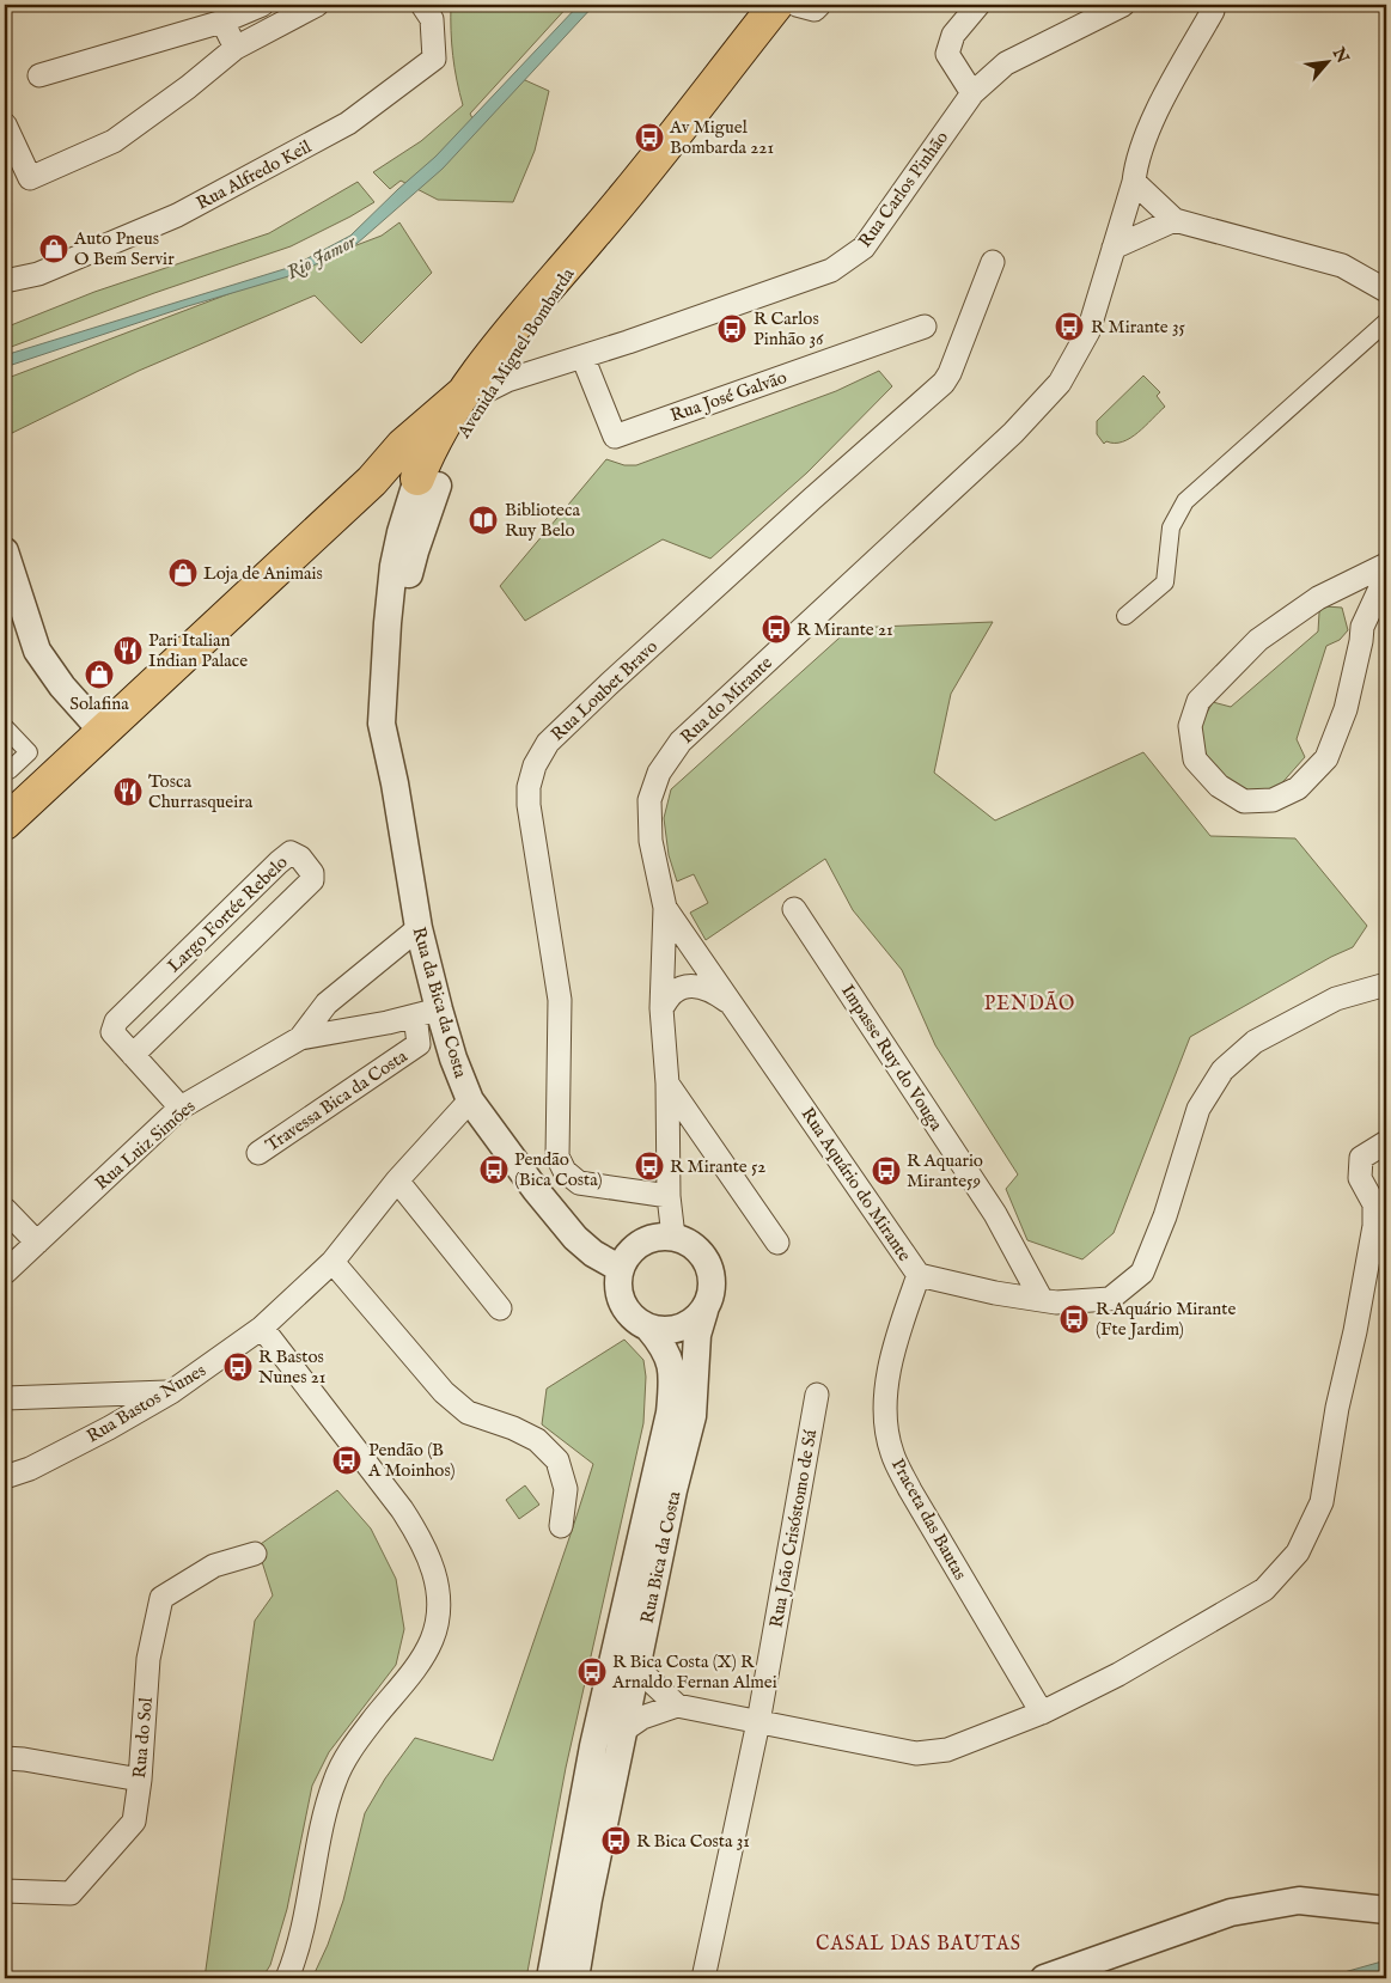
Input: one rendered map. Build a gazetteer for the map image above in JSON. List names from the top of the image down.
{
  "streets": {
    "main road": ["Avenida Miguel Bombarda"],
    "street": [
      "Rua Alfredo Keil",
      "Rua Carlos Pinhão",
      "Rua José Galvão",
      "Rua Loubet Bravo",
      "Rua do Mirante",
      "Largo Fortée Rebelo",
      "Rua da Bica da Costa",
      "Impasse Ruy do Vouga",
      "Travessa Bica da Costa",
      "Rua Luiz Simões",
      "Rua Aquário do Mirante",
      "Rua Bastos Nunes",
      "Praceta das Bautas",
      "Rua João Crisóstomo de Sá",
      "Rua Bica da Costa",
      "Rua do Sol"
    ]
  },
  "crossings": [
    ["Rua Carlos Pinhão", "Avenida Miguel Bombarda"],
    ["Rua Carlos Pinhão", "Rua José Galvão"],
    ["Avenida Miguel Bombarda", "Rua da Bica da Costa"],
    ["Rua Loubet Bravo", "Rua do Mirante"],
    ["Rua do Mirante", "Rua da Bica da Costa"],
    ["Rua do Mirante", "Rua Aquário do Mirante"],
    ["Rua do Mirante", "Rua Bica da Costa"],
    ["Largo Fortée Rebelo", "Rua Luiz Simões"],
    ["Rua da Bica da Costa", "Travessa Bica da Costa"],
    ["Rua da Bica da Costa", "Rua Luiz Simões"],
    ["Rua da Bica da Costa", "Rua Bastos Nunes"],
    ["Rua da Bica da Costa", "Rua Bica da Costa"],
    ["Impasse Ruy do Vouga", "Rua Aquário do Mirante"],
    ["Travessa Bica da Costa", "Rua Luiz Simões"],
    ["Rua Aquário do Mirante", "Praceta das Bautas"]
  ],
  "districts": ["PENDÃO", "CASAL DAS BAUTAS"],
  "water": ["Rio Jamor"],
  "places": {
    "bus stop": [
      "Av Miguel Bombarda 221",
      "R Mirante 35",
      "R Carlos Pinhão 36",
      "R Mirante 21",
      "R Mirante 52",
      "Pendão (Bica Costa)",
      "R Aquario Mirante59",
      "R Aquário Mirante (Fte Jardim)",
      "R Bastos Nunes 21",
      "Pendão (B A Moinhos)",
      "R Bica Costa (X) R Arnaldo Fernan Almei",
      "R Bica Costa 31"
    ],
    "shop": ["Auto Pneus O Bem Servir", "Loja de Animais", "Solafina"],
    "library": ["Biblioteca Ruy Belo"],
    "restaurant": ["Pari Italian Indian Palace", "Tosca Churrasqueira"]
  },
  "north": "top right"
}
